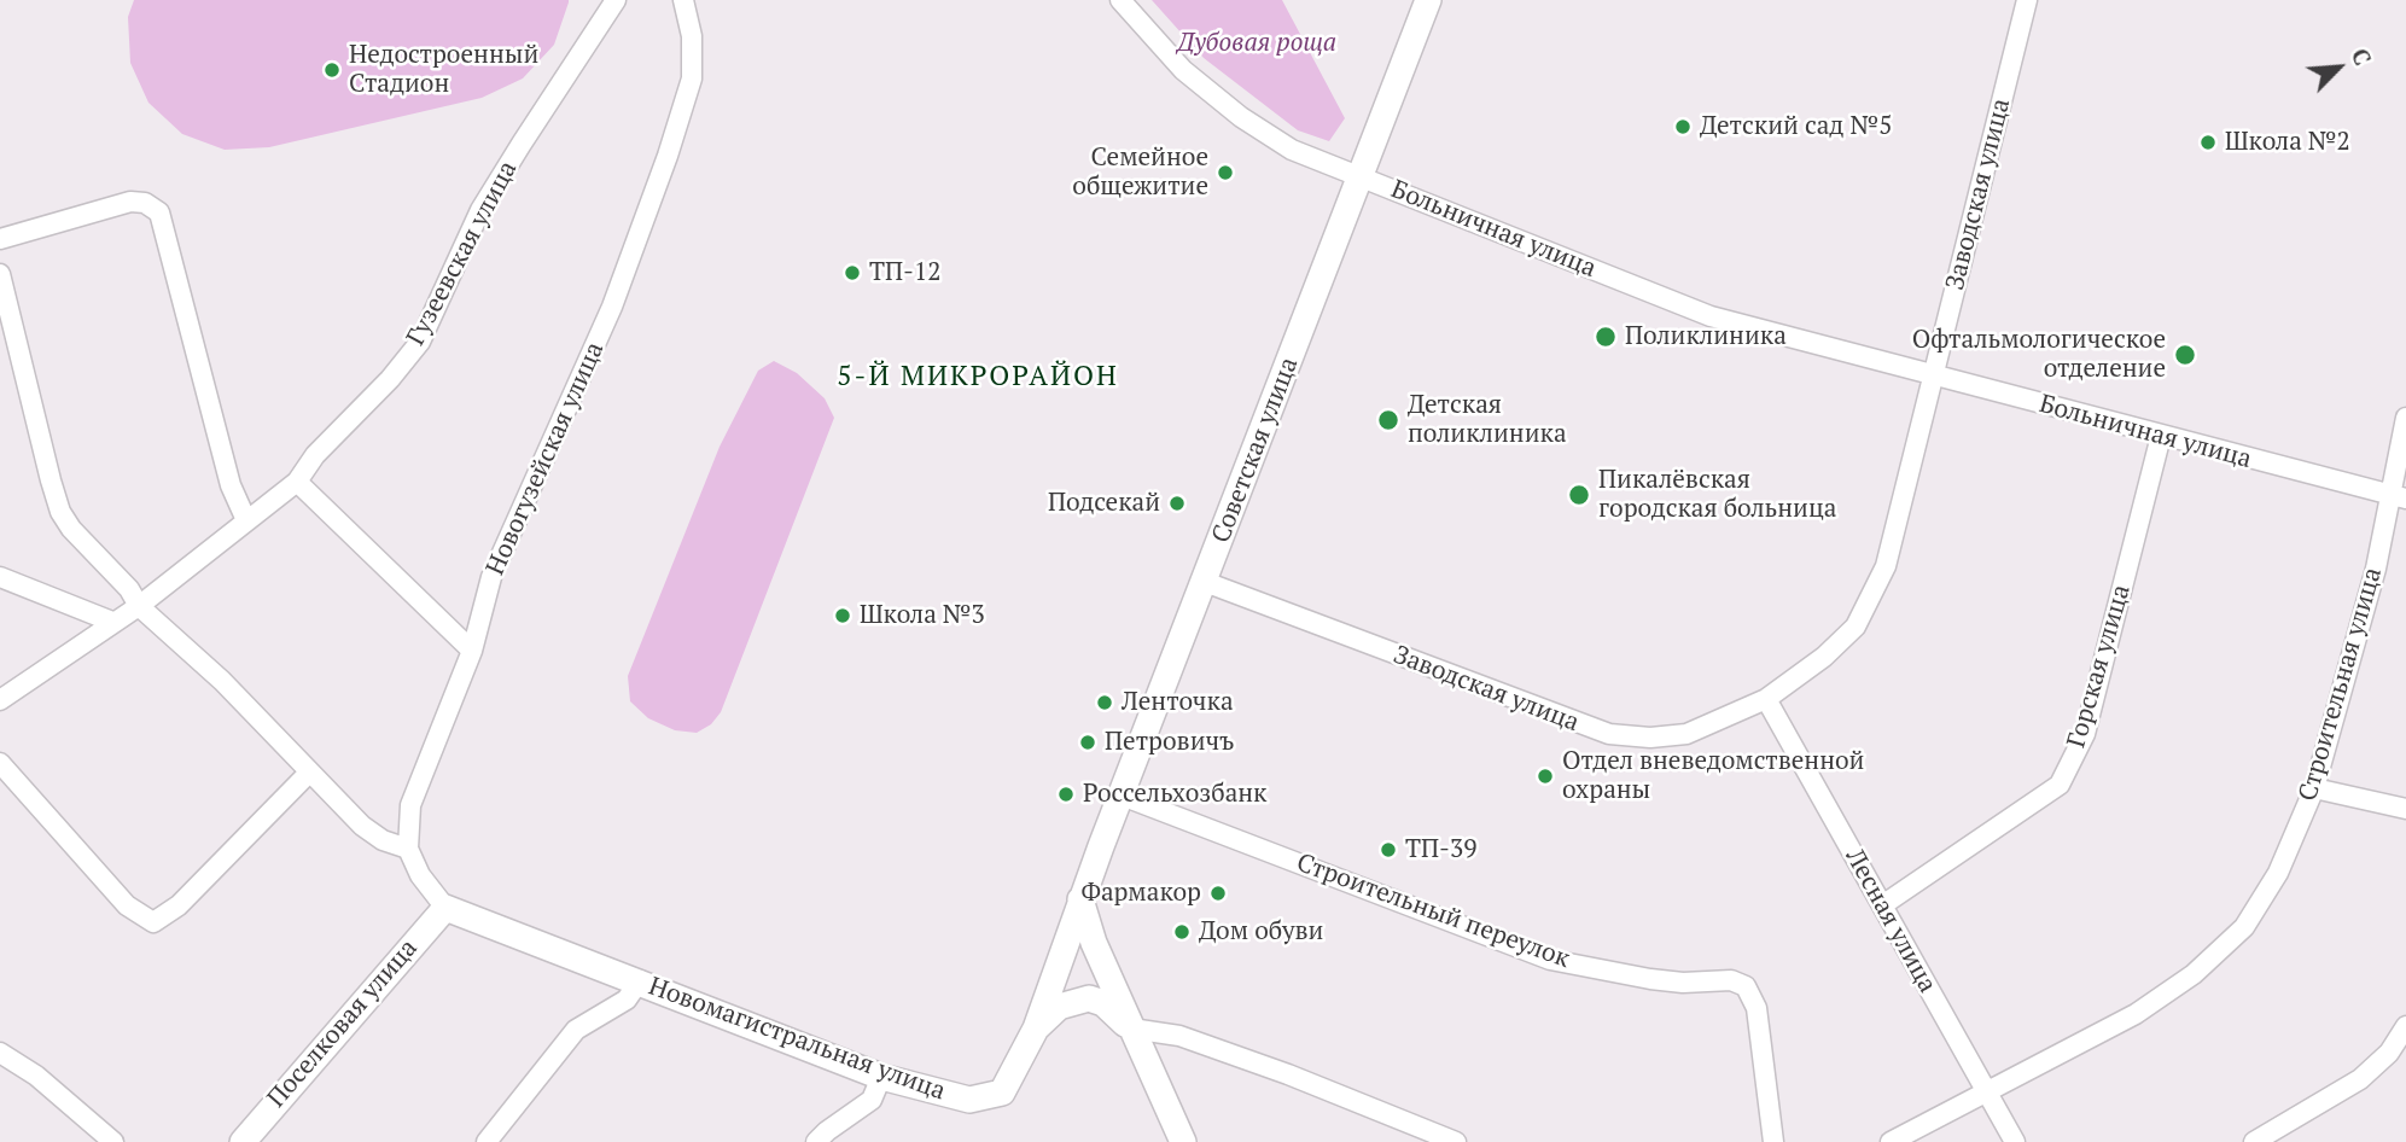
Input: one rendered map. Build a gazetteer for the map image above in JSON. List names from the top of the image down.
{
  "streets": {
    "street": [
      "Заводская улица",
      "Больничная улица",
      "Гузеевская улица",
      "Советская улица",
      "Новогузейская улица",
      "Горская улица",
      "Строительная улица",
      "Строительный переулок",
      "Лесная улица",
      "Поселковая улица",
      "Новомагистральная улица"
    ]
  },
  "crossings": [
    ["Заводская улица", "Больничная улица"],
    ["Заводская улица", "Советская улица"],
    ["Заводская улица", "Лесная улица"],
    ["Больничная улица", "Советская улица"],
    ["Больничная улица", "Горская улица"],
    ["Больничная улица", "Строительная улица"],
    ["Советская улица", "Строительный переулок"],
    ["Советская улица", "Новомагистральная улица"],
    ["Горская улица", "Лесная улица"],
    ["Строительная улица", "Лесная улица"],
    ["Поселковая улица", "Новомагистральная улица"]
  ],
  "districts": ["5-Й МИКРОРАЙОН"],
  "parks": ["Дубовая роща"],
  "places": [
    "Недостроенный Стадион",
    "Детский сад №5",
    "Школа №2",
    "Семейное общежитие",
    "ТП-12",
    "Поликлиника",
    "Офтальмологическое отделение",
    "Детская поликлиника",
    "Пикалёвская городская больница",
    "Подсекай",
    "Школа №3",
    "Ленточка",
    "Петровичъ",
    "Отдел вневедомственной охраны",
    "Россельхозбанк",
    "ТП-39",
    "Фармакор",
    "Дом обуви"
  ],
  "north": "top right"
}
